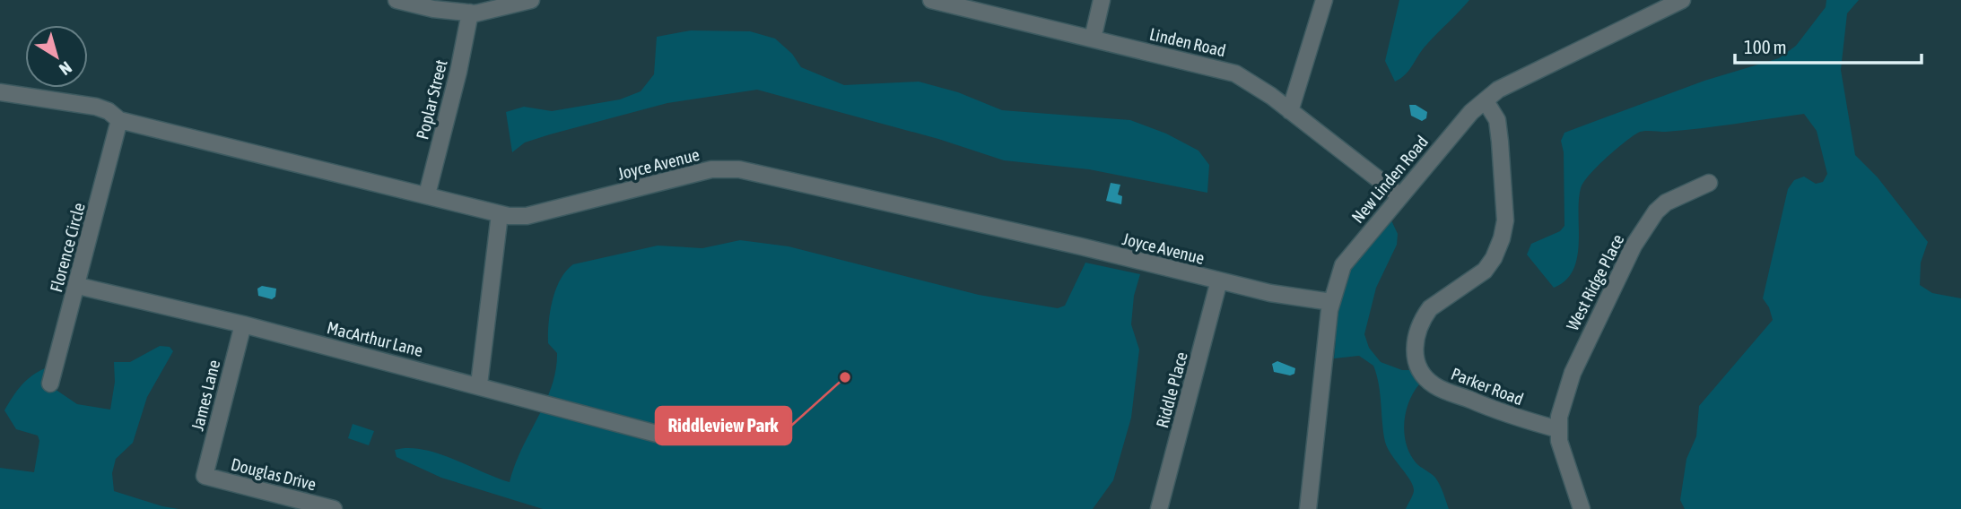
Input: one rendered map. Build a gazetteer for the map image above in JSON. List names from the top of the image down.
{
  "streets": {
    "street": [
      "Linden Road",
      "Poplar Street",
      "Joyce Avenue",
      "New Linden Road",
      "Florence Circle",
      "West Ridge Place",
      "MacArthur Lane",
      "Parker Road",
      "Riddle Place",
      "James Lane",
      "Douglas Drive"
    ]
  },
  "crossings": [
    ["Linden Road", "New Linden Road"],
    ["Poplar Street", "Joyce Avenue"],
    ["Joyce Avenue", "New Linden Road"],
    ["Joyce Avenue", "Florence Circle"],
    ["Joyce Avenue", "Riddle Place"],
    ["New Linden Road", "Parker Road"],
    ["Florence Circle", "MacArthur Lane"],
    ["West Ridge Place", "Parker Road"],
    ["MacArthur Lane", "James Lane"],
    ["James Lane", "Douglas Drive"]
  ],
  "places": ["Riddleview Park"],
  "scale_bar": "100 m",
  "north": "bottom right"
}
